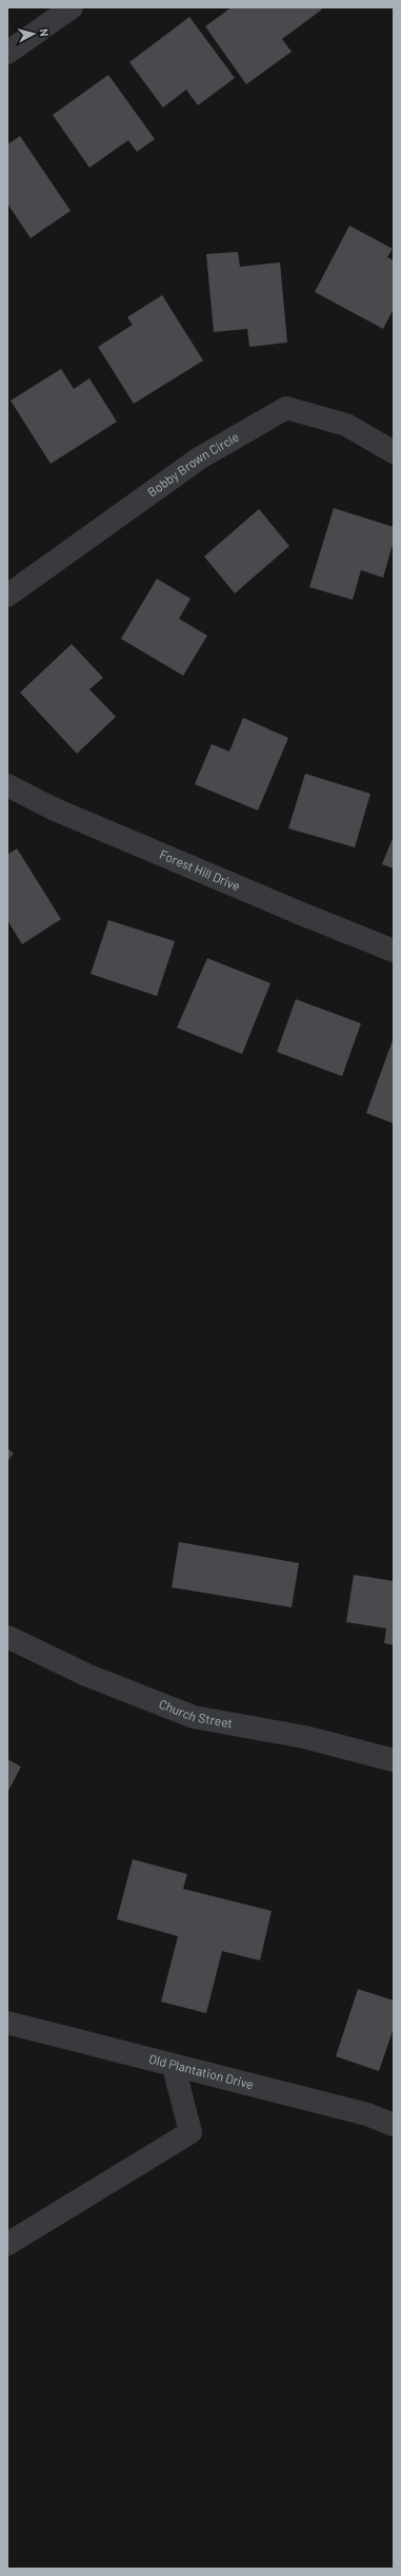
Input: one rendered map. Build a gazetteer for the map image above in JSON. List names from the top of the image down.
{
  "streets": {
    "street": [
      "Bobby Brown Circle",
      "Forest Hill Drive",
      "Church Street",
      "Old Plantation Drive"
    ]
  },
  "north": "right"
}
